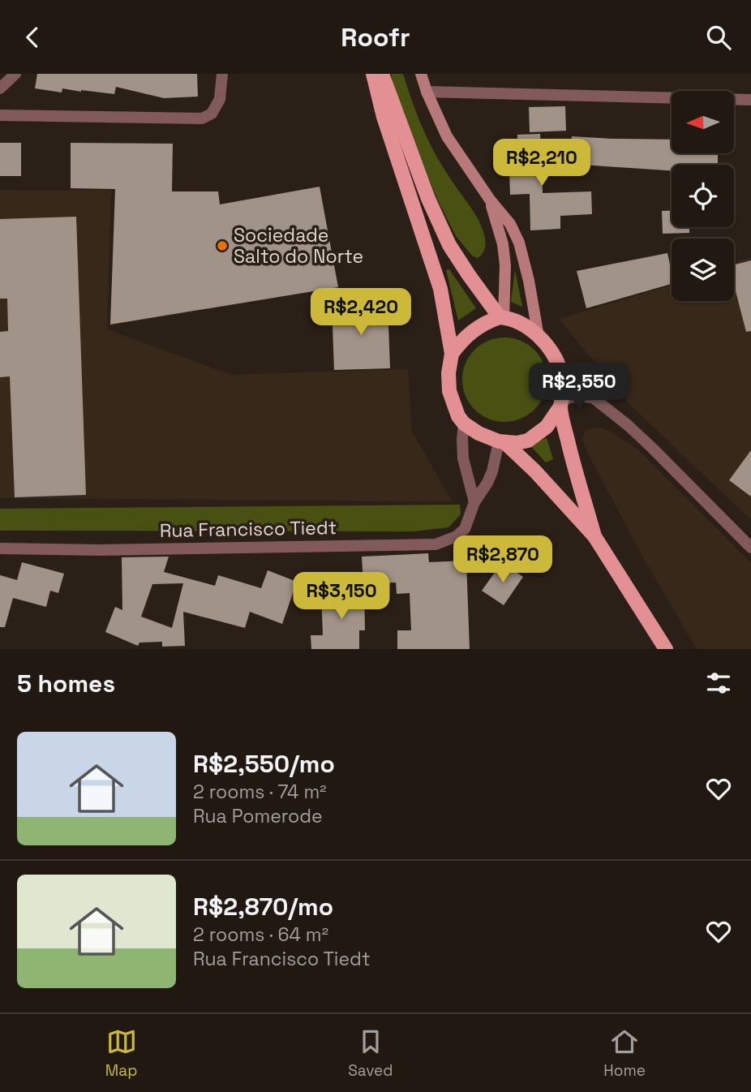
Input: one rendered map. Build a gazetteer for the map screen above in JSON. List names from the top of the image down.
{
  "streets": {
    "street": ["Rua Francisco Tiedt"]
  },
  "places": ["Sociedade Salto do Norte"],
  "north": "left",
  "page": {
    "header": "Roofr",
    "price": [
      "R$2,210",
      "R$2,420",
      "R$2,550",
      "R$2,870",
      "R$3,150"
    ],
    "heading": "5 homes",
    "list": [
      {
        "name": "R$2,550/mo",
        "note": "2 rooms · 74 m² · Rua Pomerode"
      },
      {
        "name": "R$2,870/mo",
        "note": "2 rooms · 64 m² · Rua Francisco Tiedt"
      }
    ],
    "tabs": ["Map", "Saved", "Home"]
  }
}
